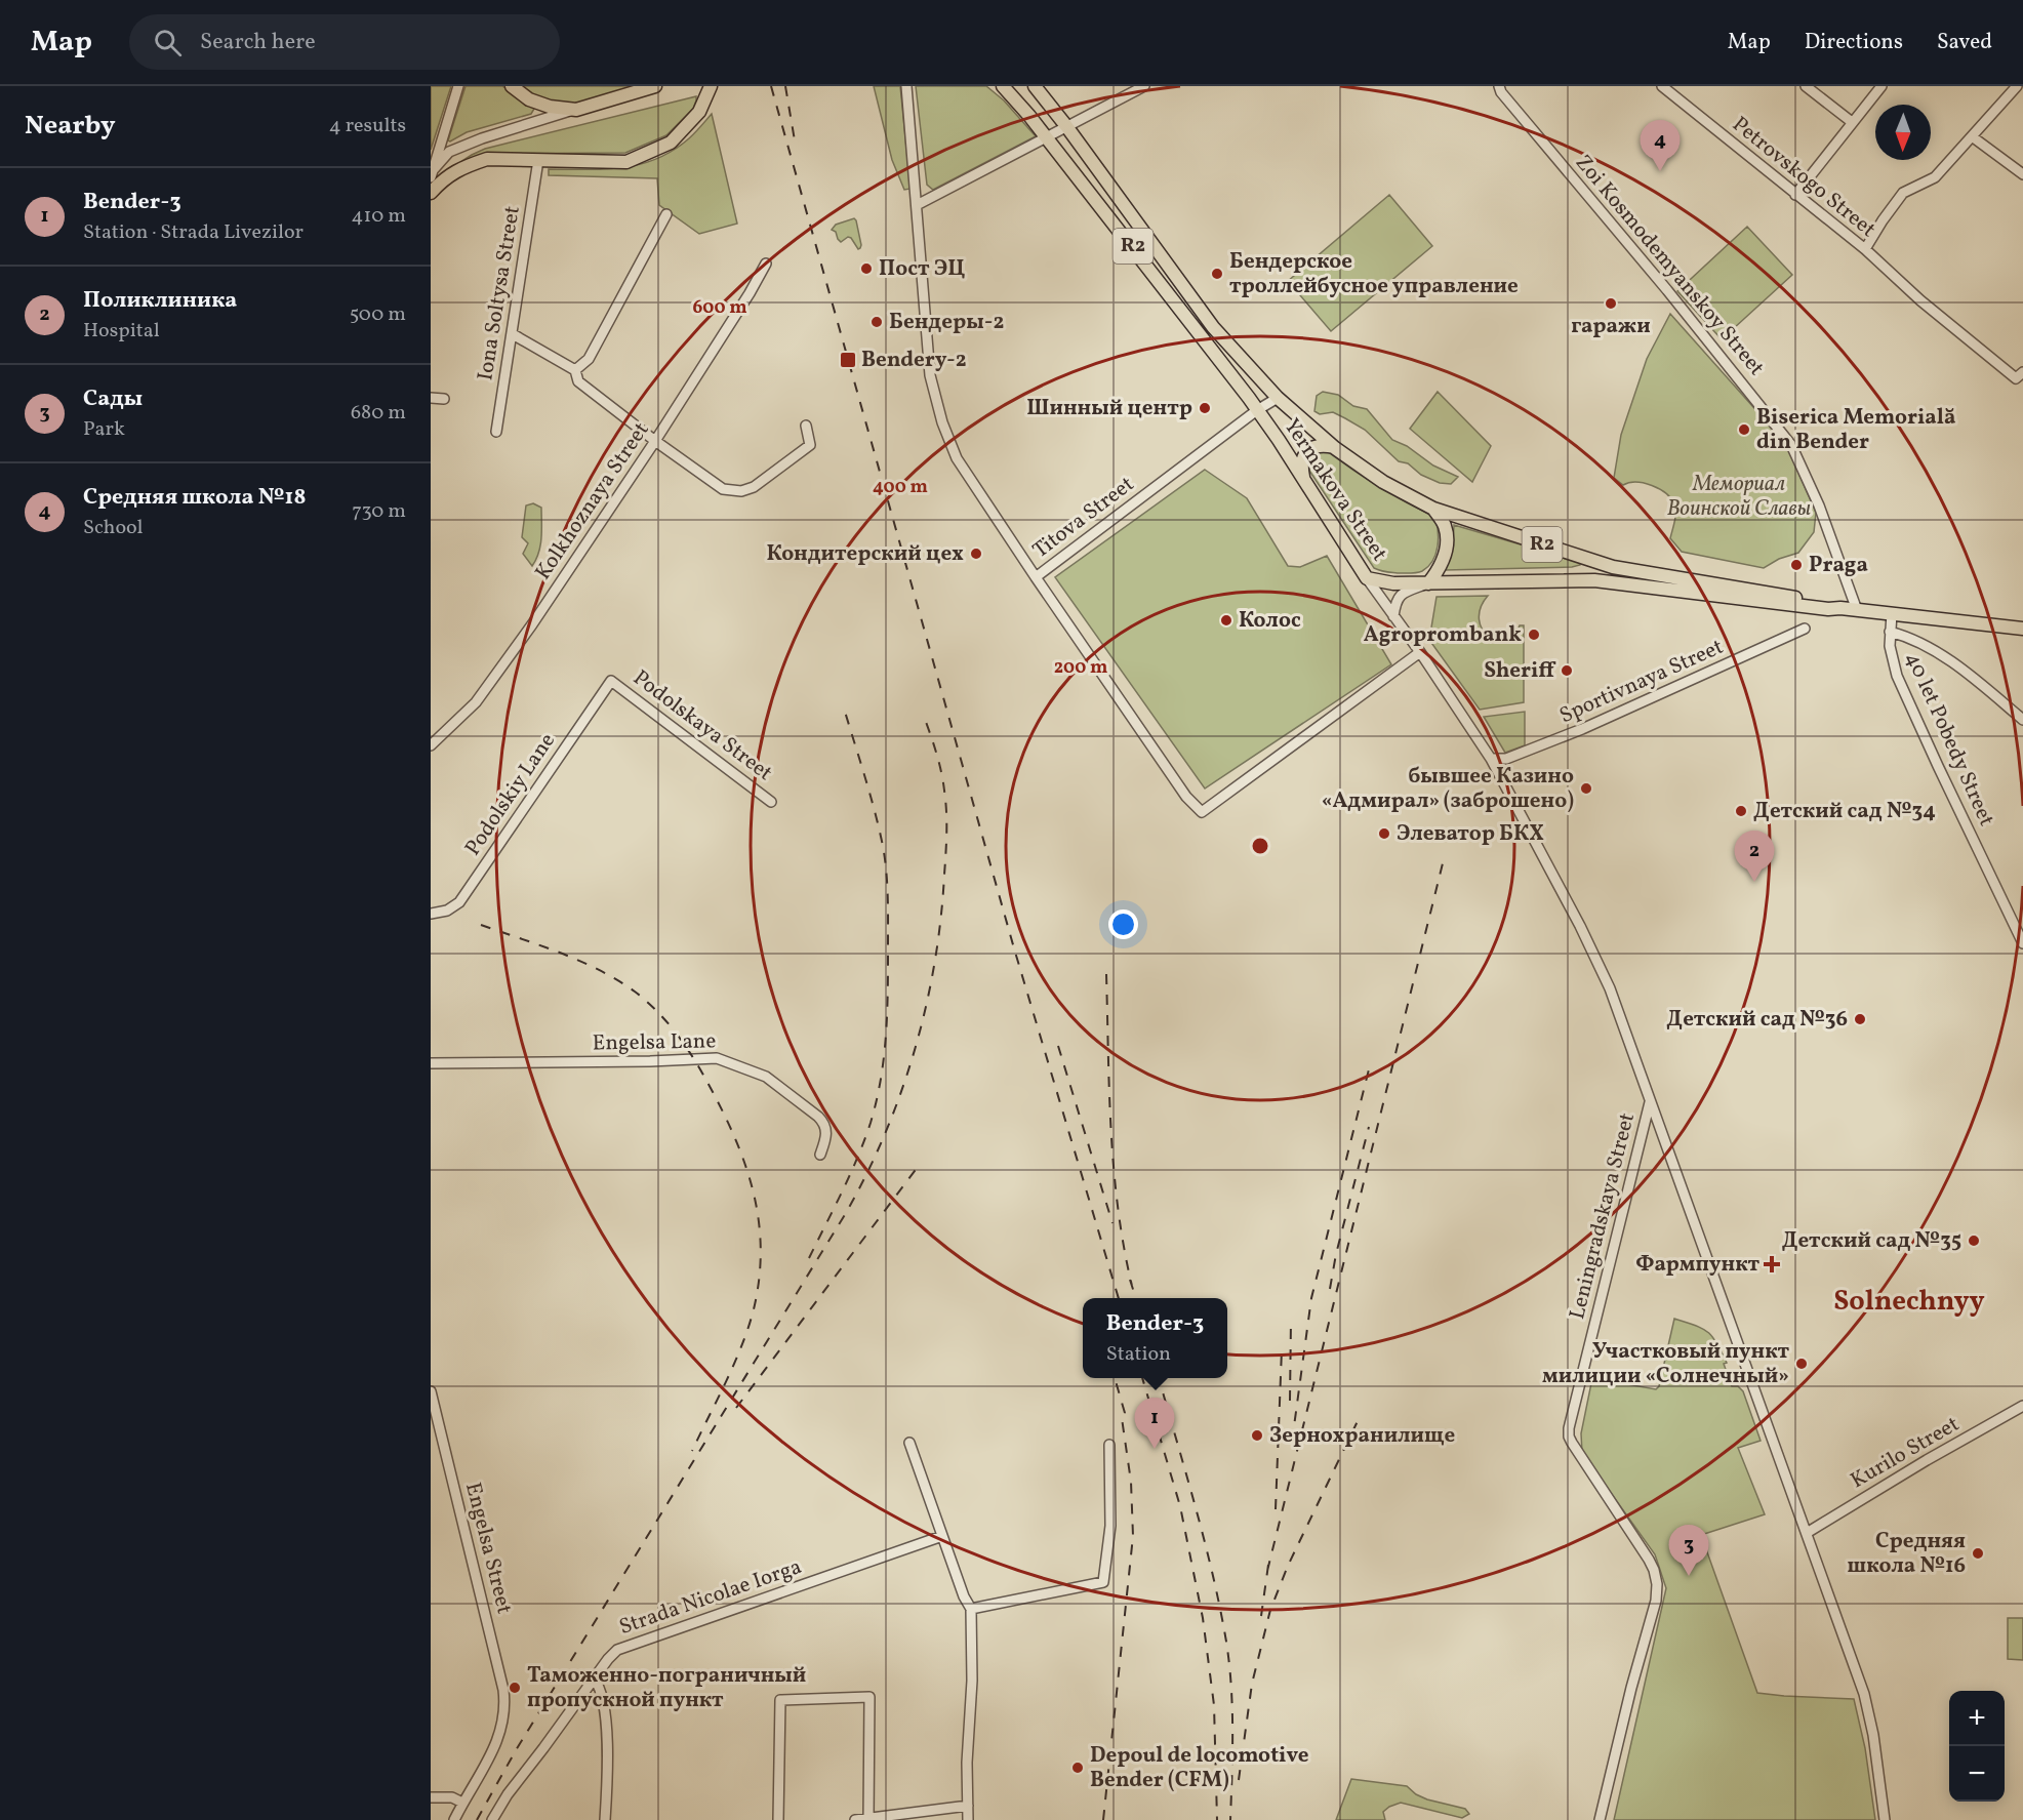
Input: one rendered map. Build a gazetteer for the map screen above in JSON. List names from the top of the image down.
{
  "streets": {
    "main road": ["R2", "Yermakova Street"],
    "street": [
      "Petrovskogo Street",
      "Zoi Kosmodemyanskoy Street",
      "Iona Soltysa Street",
      "Kolkhoznaya Street",
      "Titova Street",
      "Sportivnaya Street",
      "Podolskaya Street",
      "40 let Pobedy Street",
      "Podolskiy Lane",
      "Engelsa Lane",
      "Leningradskaya Street",
      "Kurilo Street",
      "Engelsa Street",
      "Strada Nicolae Iorga"
    ]
  },
  "crossings": [
    ["R2", "Yermakova Street"],
    ["Zoi Kosmodemyanskoy Street", "Yermakova Street"],
    ["Yermakova Street", "Titova Street"],
    ["Yermakova Street", "40 let Pobedy Street"],
    ["Yermakova Street", "Leningradskaya Street"],
    ["Titova Street", "Leningradskaya Street"],
    ["Sportivnaya Street", "Leningradskaya Street"],
    ["Podolskaya Street", "Podolskiy Lane"],
    ["Leningradskaya Street", "Kurilo Street"]
  ],
  "districts": ["Solnechnyy"],
  "parks": ["Мемориал Воинской Славы"],
  "places": {
    "other": [
      "Пост ЭЦ",
      "Бендерское троллейбусное управление",
      "гаражи",
      "Бендеры-2",
      "Шинный центр",
      "Biserica Memorială din Bender",
      "Кондитерский цех",
      "Praga",
      "Колос",
      "Agroprombank",
      "Sheriff",
      "бывшее Казино «Адмирал» (заброшено)",
      "Детский сад №34",
      "Элеватор БКХ",
      "Детский сад №36",
      "Детский сад №35",
      "Участковый пункт милиции «Солнечный»",
      "Зернохранилище",
      "Средняя школа №16",
      "Таможенно-пограничный пропускной пункт",
      "Depoul de locomotive Bender (CFM)"
    ],
    "transit": ["Bendery-2"],
    "health": ["Фармпункт"]
  },
  "north": "bottom",
  "page": {
    "header": "Map",
    "search": "Search here",
    "nav": ["Map", "Directions", "Saved"],
    "heading": ["Nearby", "4 results"],
    "pins": [
      "4",
      "2",
      "1",
      "3"
    ],
    "list": [
      {
        "mark": "1",
        "name": "Bender-3",
        "note": "Station · Strada Livezilor",
        "value": "410 m"
      },
      {
        "mark": "2",
        "name": "Поликлиника",
        "note": "Hospital",
        "value": "500 m"
      },
      {
        "mark": "3",
        "name": "Сады",
        "note": "Park",
        "value": "680 m"
      },
      {
        "mark": "4",
        "name": "Средняя школа №18",
        "note": "School",
        "value": "730 m"
      }
    ],
    "popup": ["Bender-3", "Station"],
    "map_buttons": ["+", "−"]
  },
  "rings": ["600 m", "400 m", "200 m"]
}
